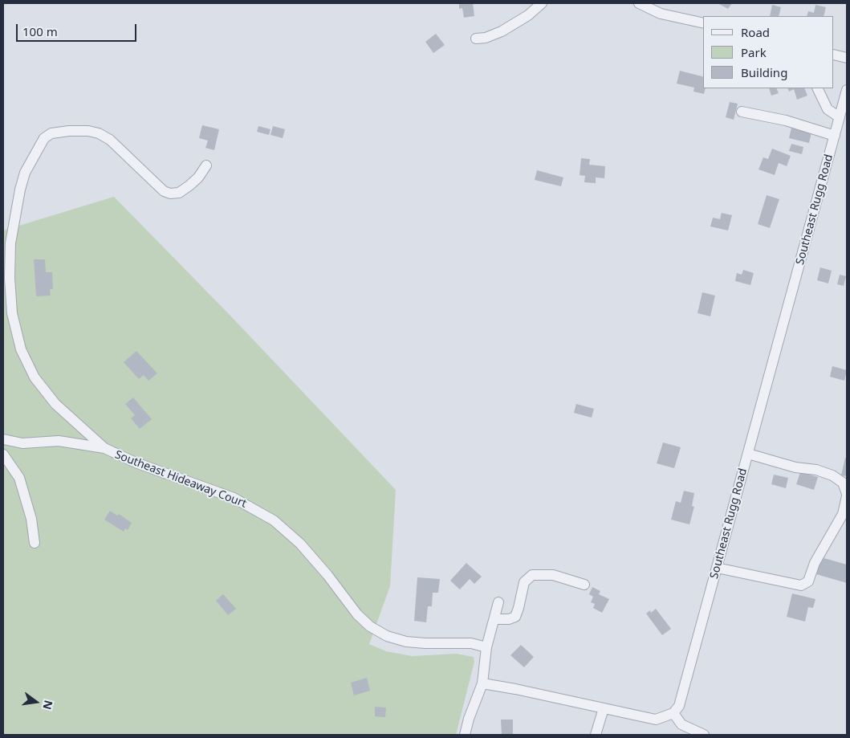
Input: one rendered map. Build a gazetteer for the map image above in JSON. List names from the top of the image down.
{
  "streets": {
    "street": ["Southeast Rugg Road", "Southeast Hideaway Court"]
  },
  "legend": ["Road", "Park", "Building"],
  "scale_bar": "100 m",
  "north": "right"
}
